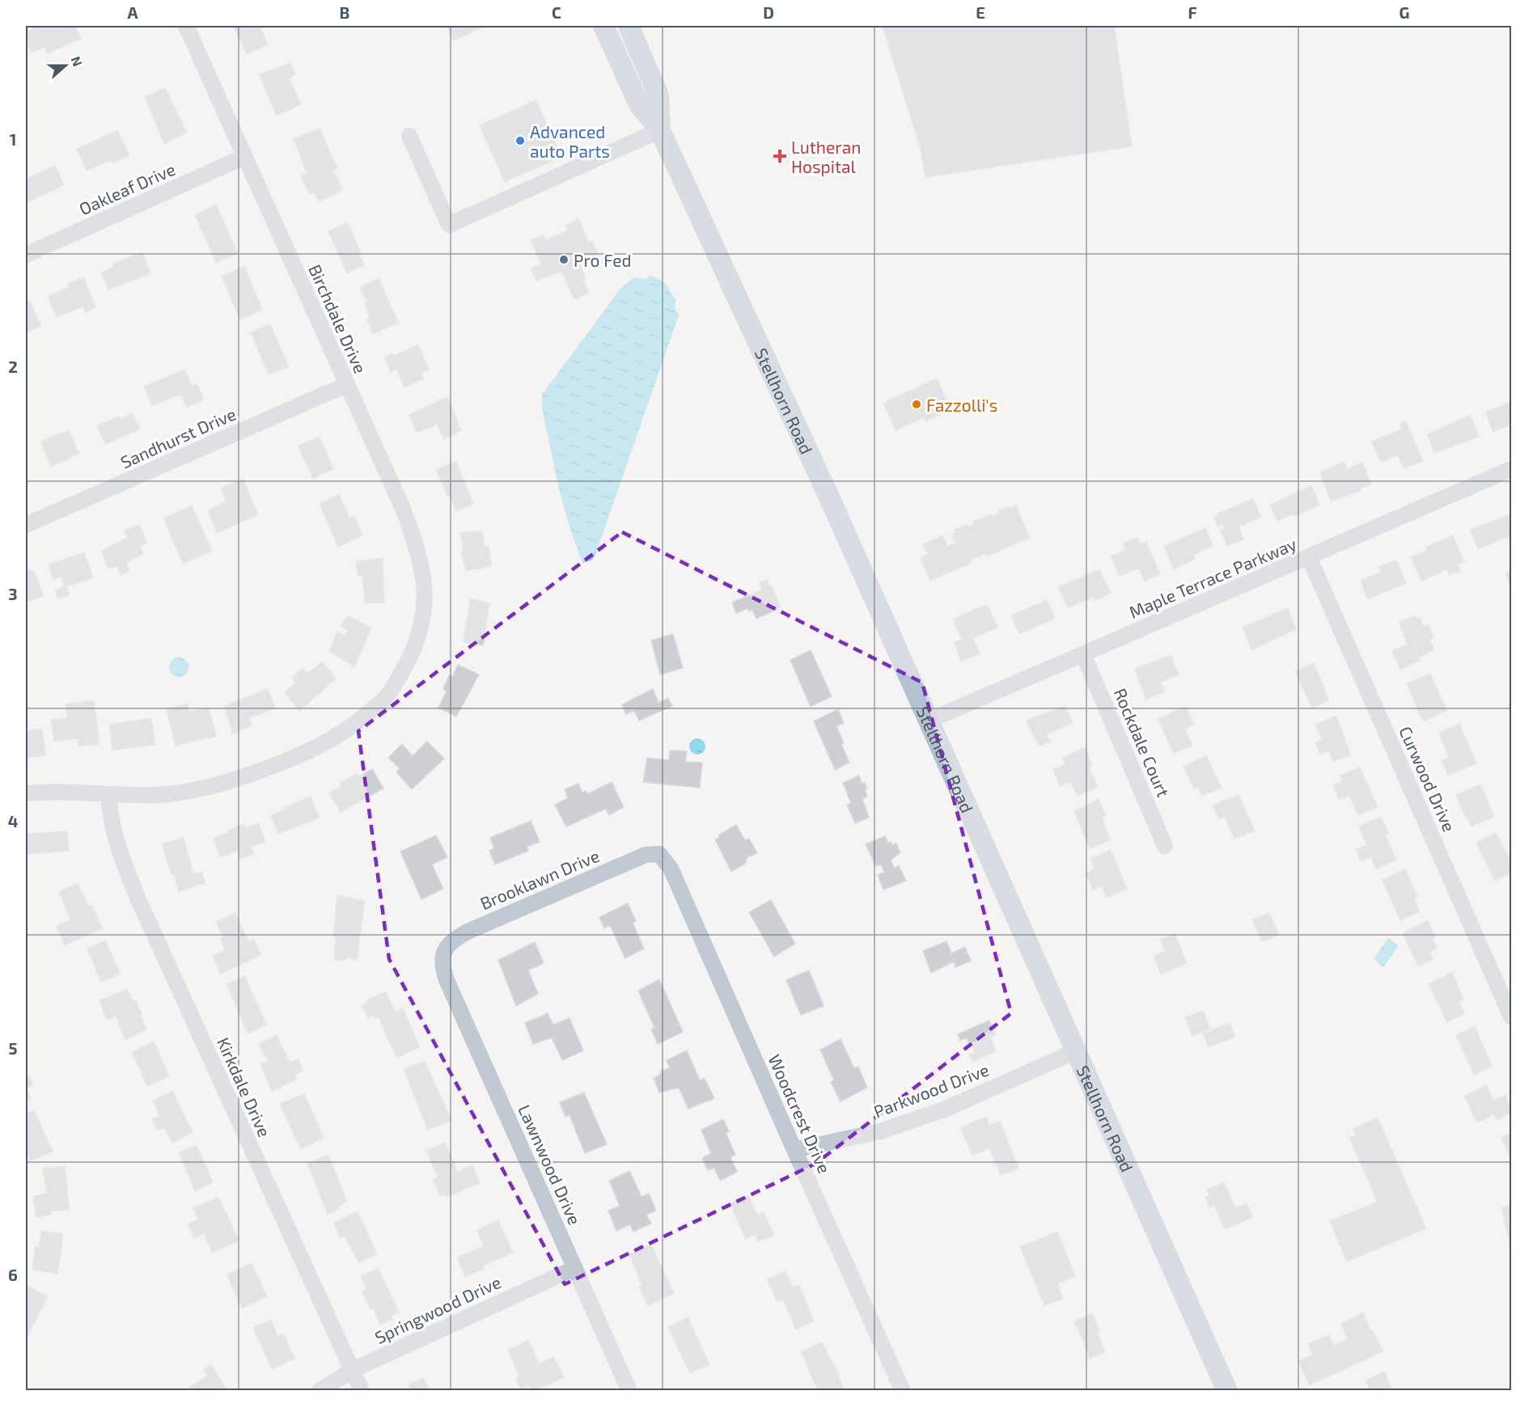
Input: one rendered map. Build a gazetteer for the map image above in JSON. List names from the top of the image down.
{
  "streets": {
    "main road": ["Stellhorn Road"],
    "street": [
      "Oakleaf Drive",
      "Birchdale Drive",
      "Sandhurst Drive",
      "Maple Terrace Parkway",
      "Rockdale Court",
      "Curwood Drive",
      "Brooklawn Drive",
      "Kirkdale Drive",
      "Parkwood Drive",
      "Woodcrest Drive",
      "Lawnwood Drive",
      "Springwood Drive"
    ]
  },
  "crossings": [
    ["Oakleaf Drive", "Birchdale Drive"],
    ["Birchdale Drive", "Sandhurst Drive"],
    ["Birchdale Drive", "Kirkdale Drive"],
    ["Stellhorn Road", "Maple Terrace Parkway"],
    ["Stellhorn Road", "Parkwood Drive"],
    ["Maple Terrace Parkway", "Rockdale Court"],
    ["Maple Terrace Parkway", "Curwood Drive"],
    ["Brooklawn Drive", "Woodcrest Drive"],
    ["Brooklawn Drive", "Lawnwood Drive"],
    ["Kirkdale Drive", "Springwood Drive"],
    ["Parkwood Drive", "Woodcrest Drive"],
    ["Lawnwood Drive", "Springwood Drive"]
  ],
  "places": {
    "other": ["Advanced auto Parts", "Pro Fed", "Fazzolli's"],
    "health": ["Lutheran Hospital"]
  },
  "north": "right",
  "grid": {
    "columns": [
      "A",
      "B",
      "C",
      "D",
      "E",
      "F",
      "G"
    ],
    "rows": [
      "1",
      "2",
      "3",
      "4",
      "5",
      "6"
    ]
  }
}
